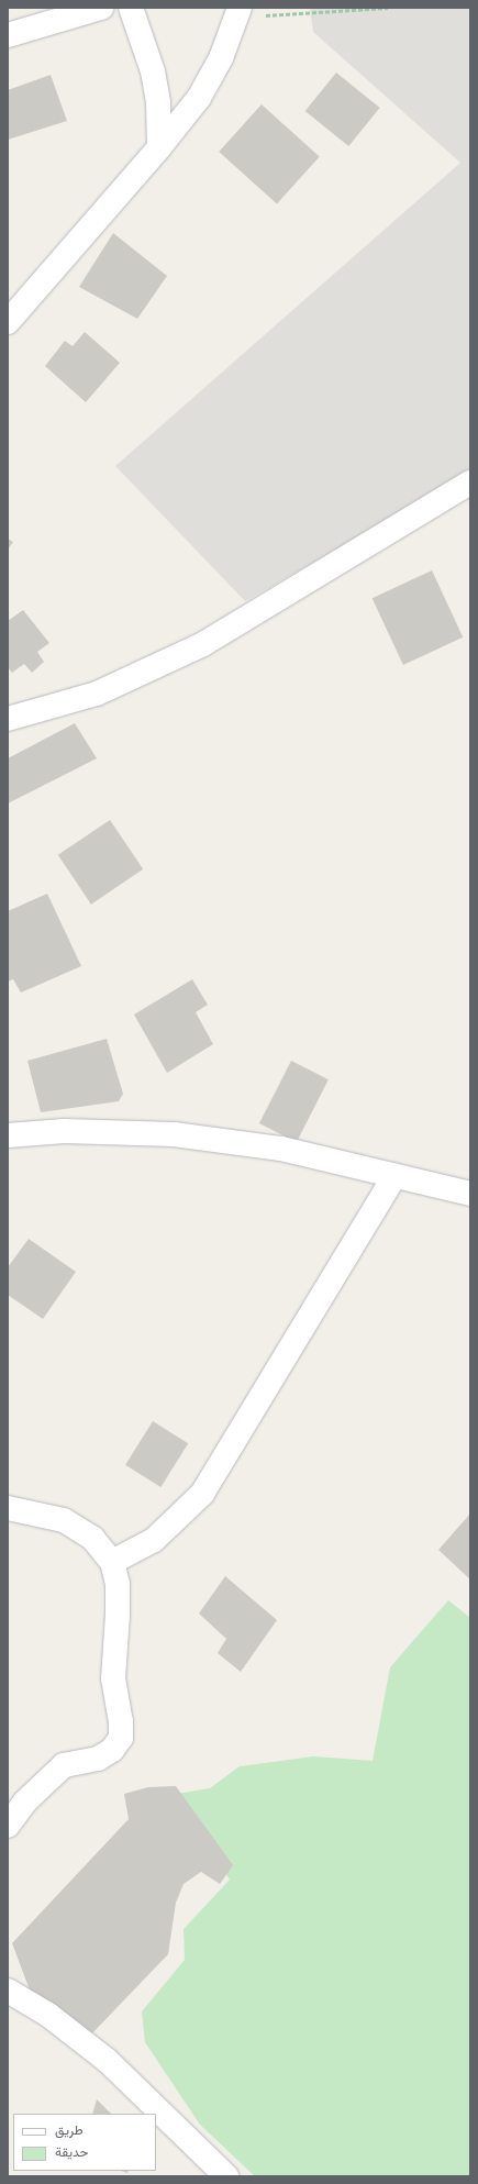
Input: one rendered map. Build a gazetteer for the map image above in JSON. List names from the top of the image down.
{
  "legend": ["طريق", "حديقة"]
}
